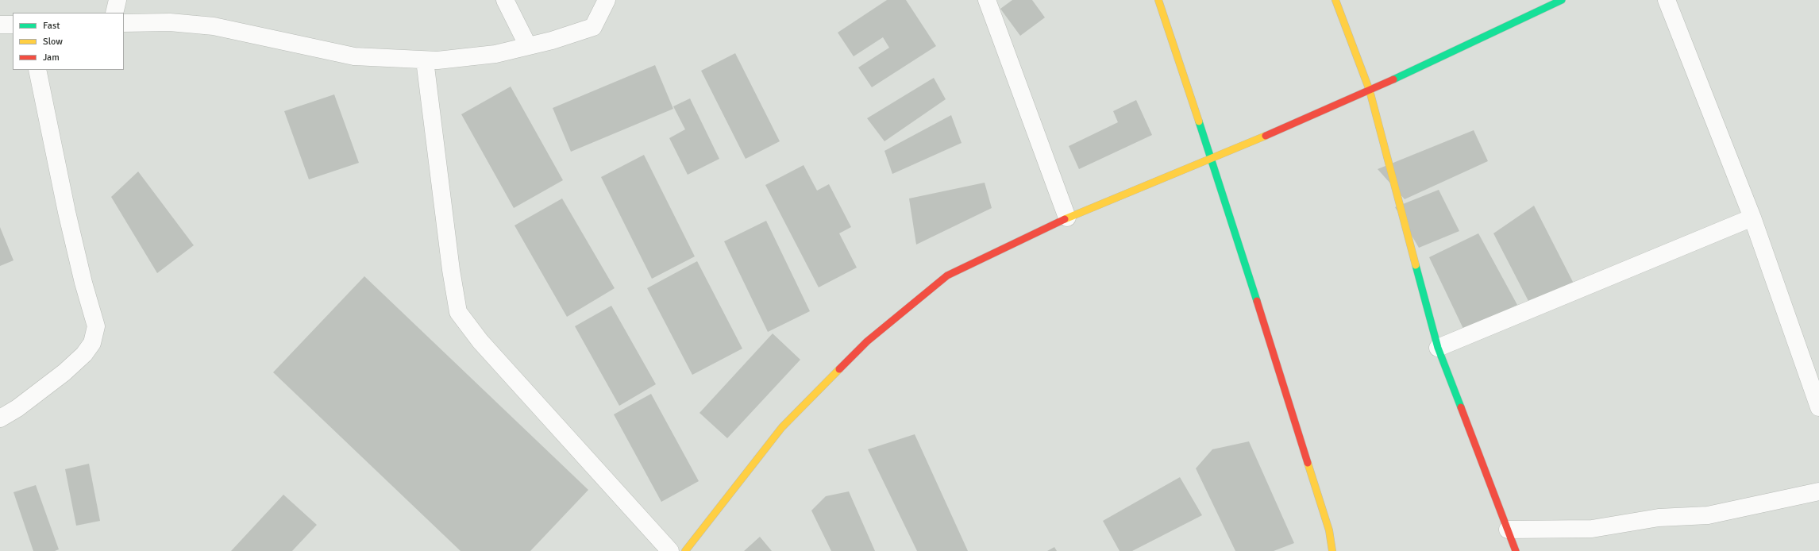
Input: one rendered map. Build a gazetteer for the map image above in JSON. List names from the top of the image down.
{
  "legend": ["Fast", "Slow", "Jam"]
}
